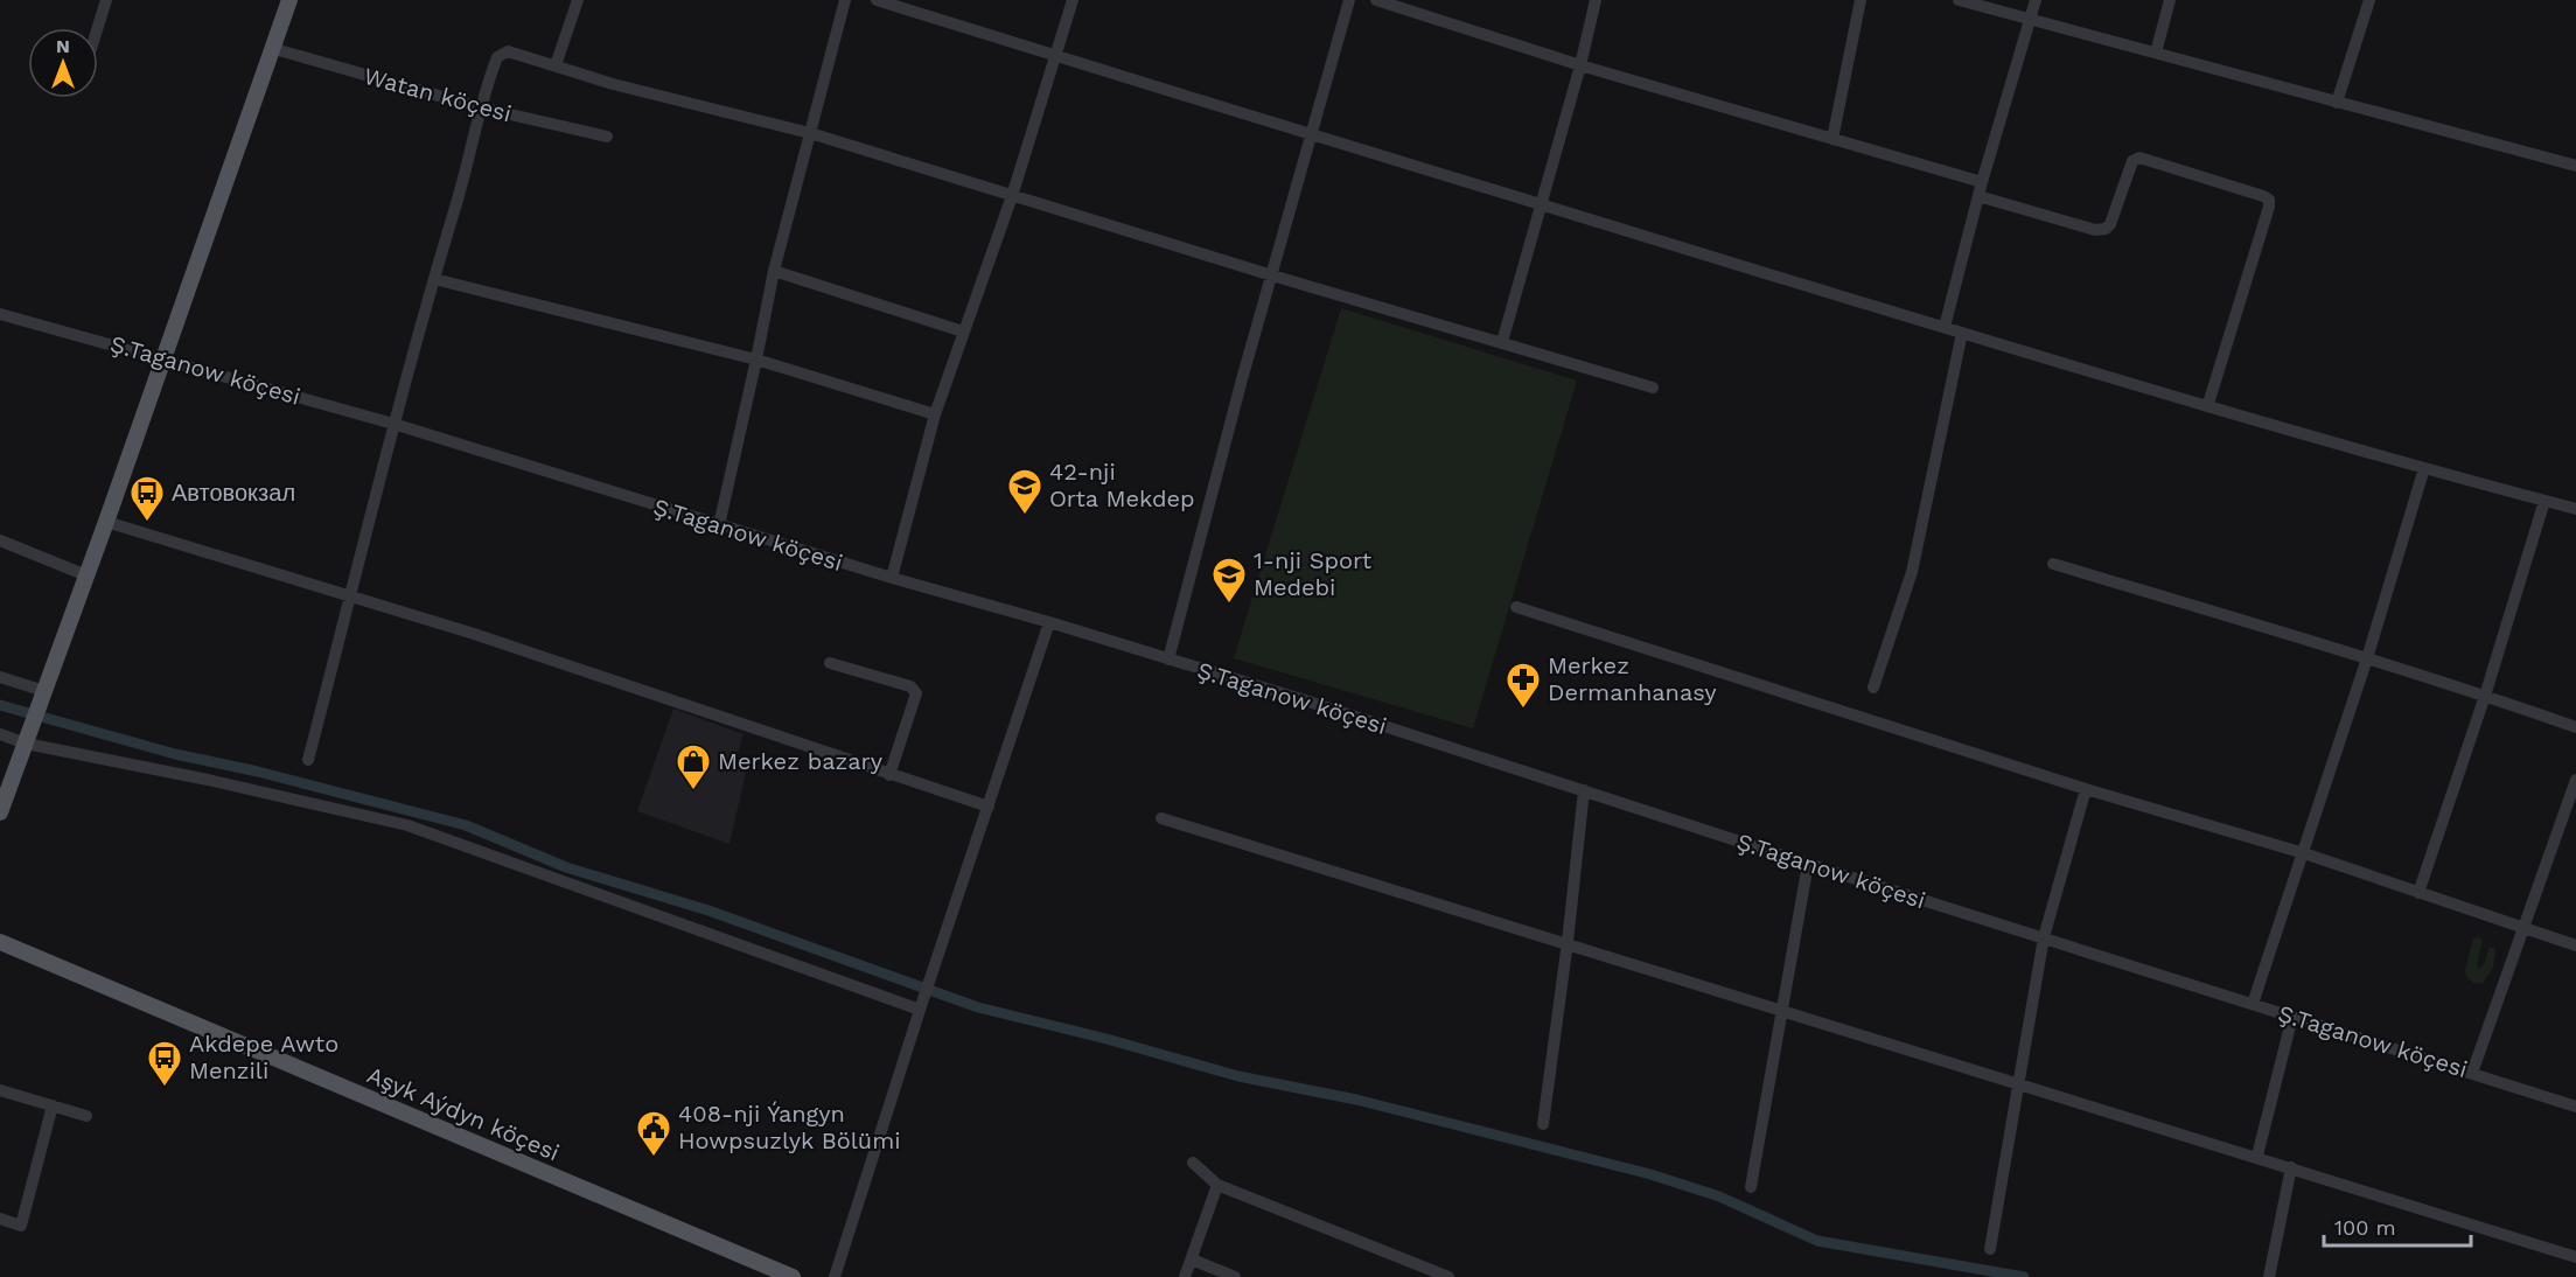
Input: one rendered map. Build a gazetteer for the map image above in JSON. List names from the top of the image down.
{
  "streets": {
    "main road": ["Aşyk Aýdyn köçesi"],
    "street": ["Watan köçesi", "Ş.Taganow köçesi"]
  },
  "places": {
    "school or university": ["42-nji Orta Mekdep", "1-nji Sport Medebi"],
    "bus stop": ["Автовокзал", "Akdepe Awto Menzili"],
    "pharmacy": ["Merkez Dermanhanasy"],
    "shop": ["Merkez bazary"],
    "public building": ["408-nji Ýangyn Howpsuzlyk Bölümi"]
  },
  "scale_bar": "100 m",
  "north": "top"
}
